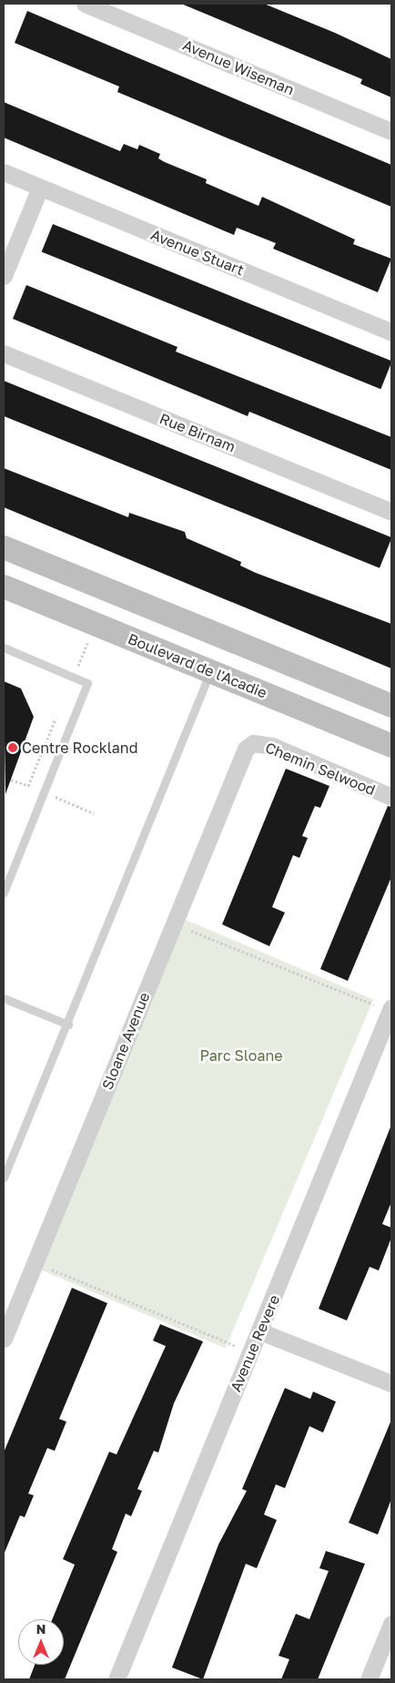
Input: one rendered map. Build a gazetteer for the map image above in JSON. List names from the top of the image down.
{
  "streets": {
    "main road": ["Boulevard de l'Acadie"],
    "street": [
      "Avenue Wiseman",
      "Avenue Stuart",
      "Rue Birnam",
      "Chemin Selwood",
      "Sloane Avenue",
      "Avenue Revere"
    ]
  },
  "crossings": [
    ["Chemin Selwood", "Sloane Avenue"]
  ],
  "parks": ["Parc Sloane"],
  "places": ["Centre Rockland"],
  "north": "top"
}
